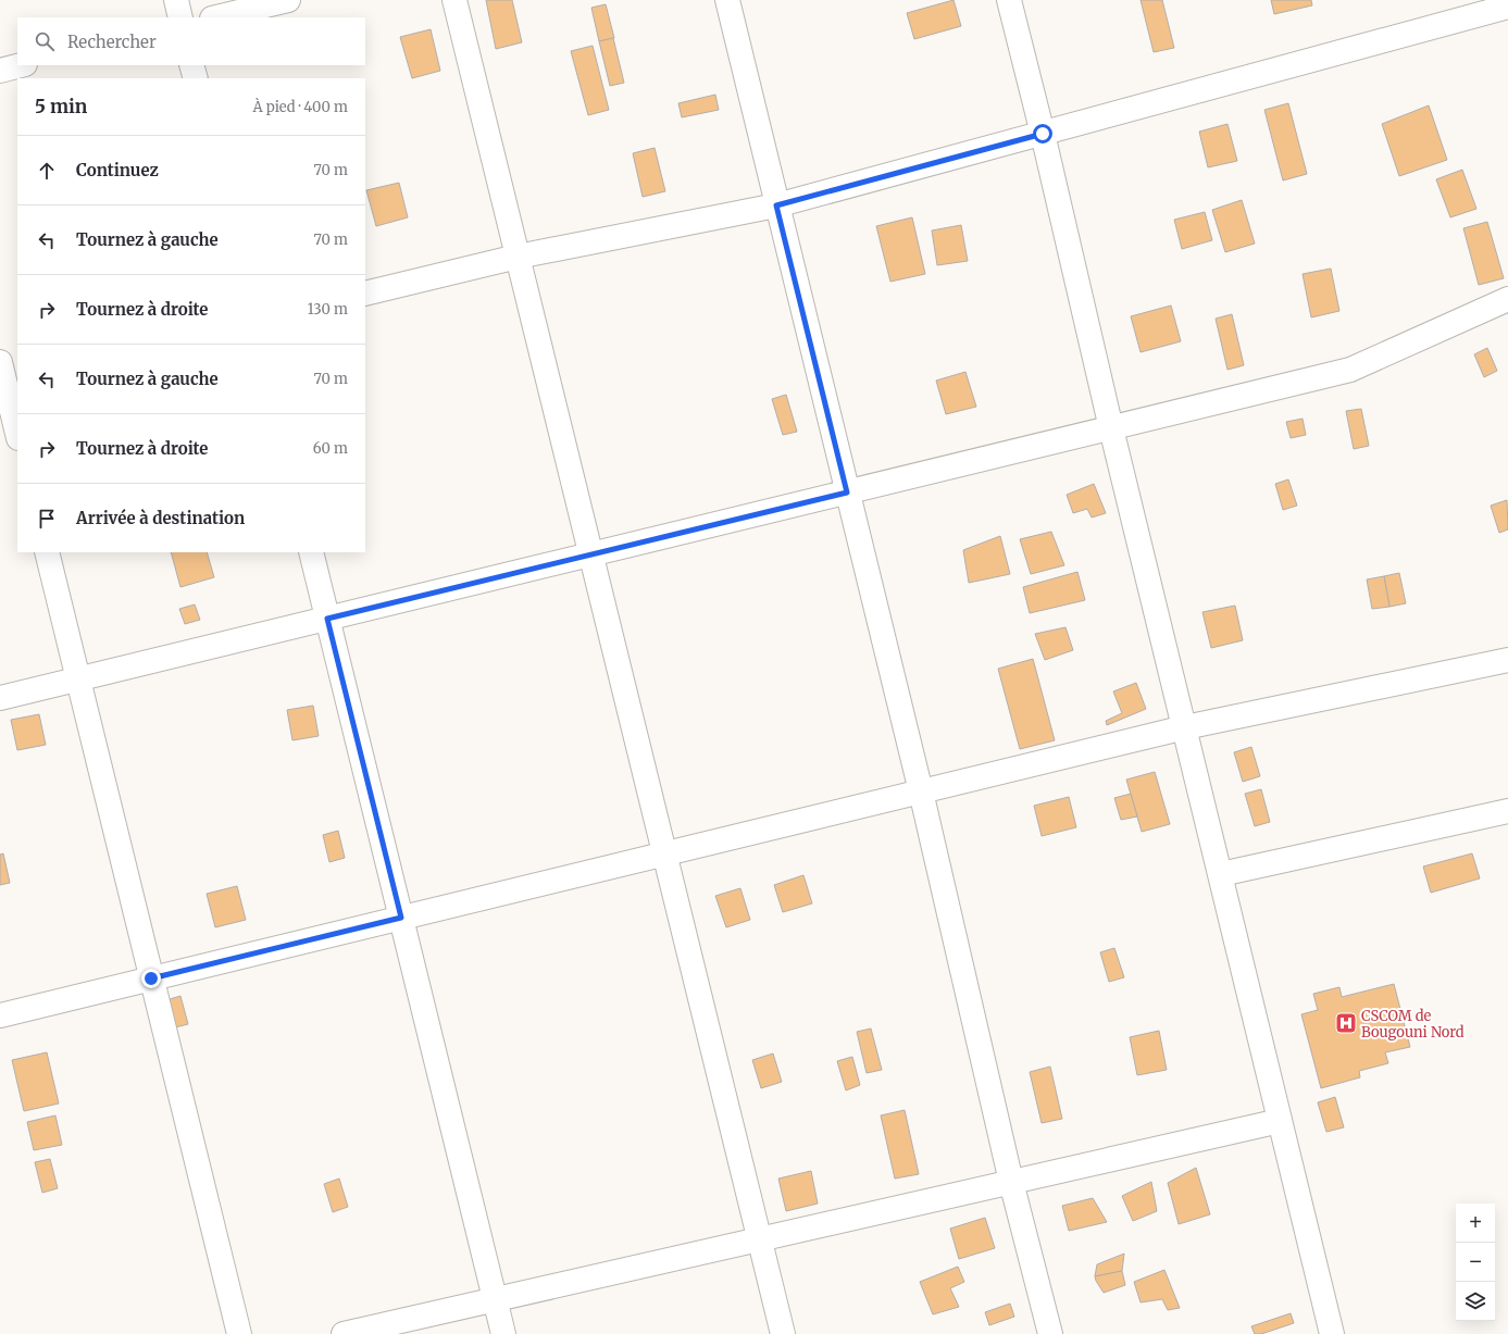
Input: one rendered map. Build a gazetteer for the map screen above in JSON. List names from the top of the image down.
{
  "places": {
    "hospital": ["CSCOM de Bougouni Nord"]
  },
  "page": {
    "search": "Rechercher",
    "heading": ["5 min", "À pied · 400 m"],
    "list": [
      ["Continuez", "70 m"],
      ["Tournez à gauche", "70 m"],
      ["Tournez à droite", "130 m"],
      ["Tournez à gauche", "70 m"],
      ["Tournez à droite", "60 m"],
      "Arrivée à destination"
    ],
    "map_buttons": ["+", "−"]
  }
}
